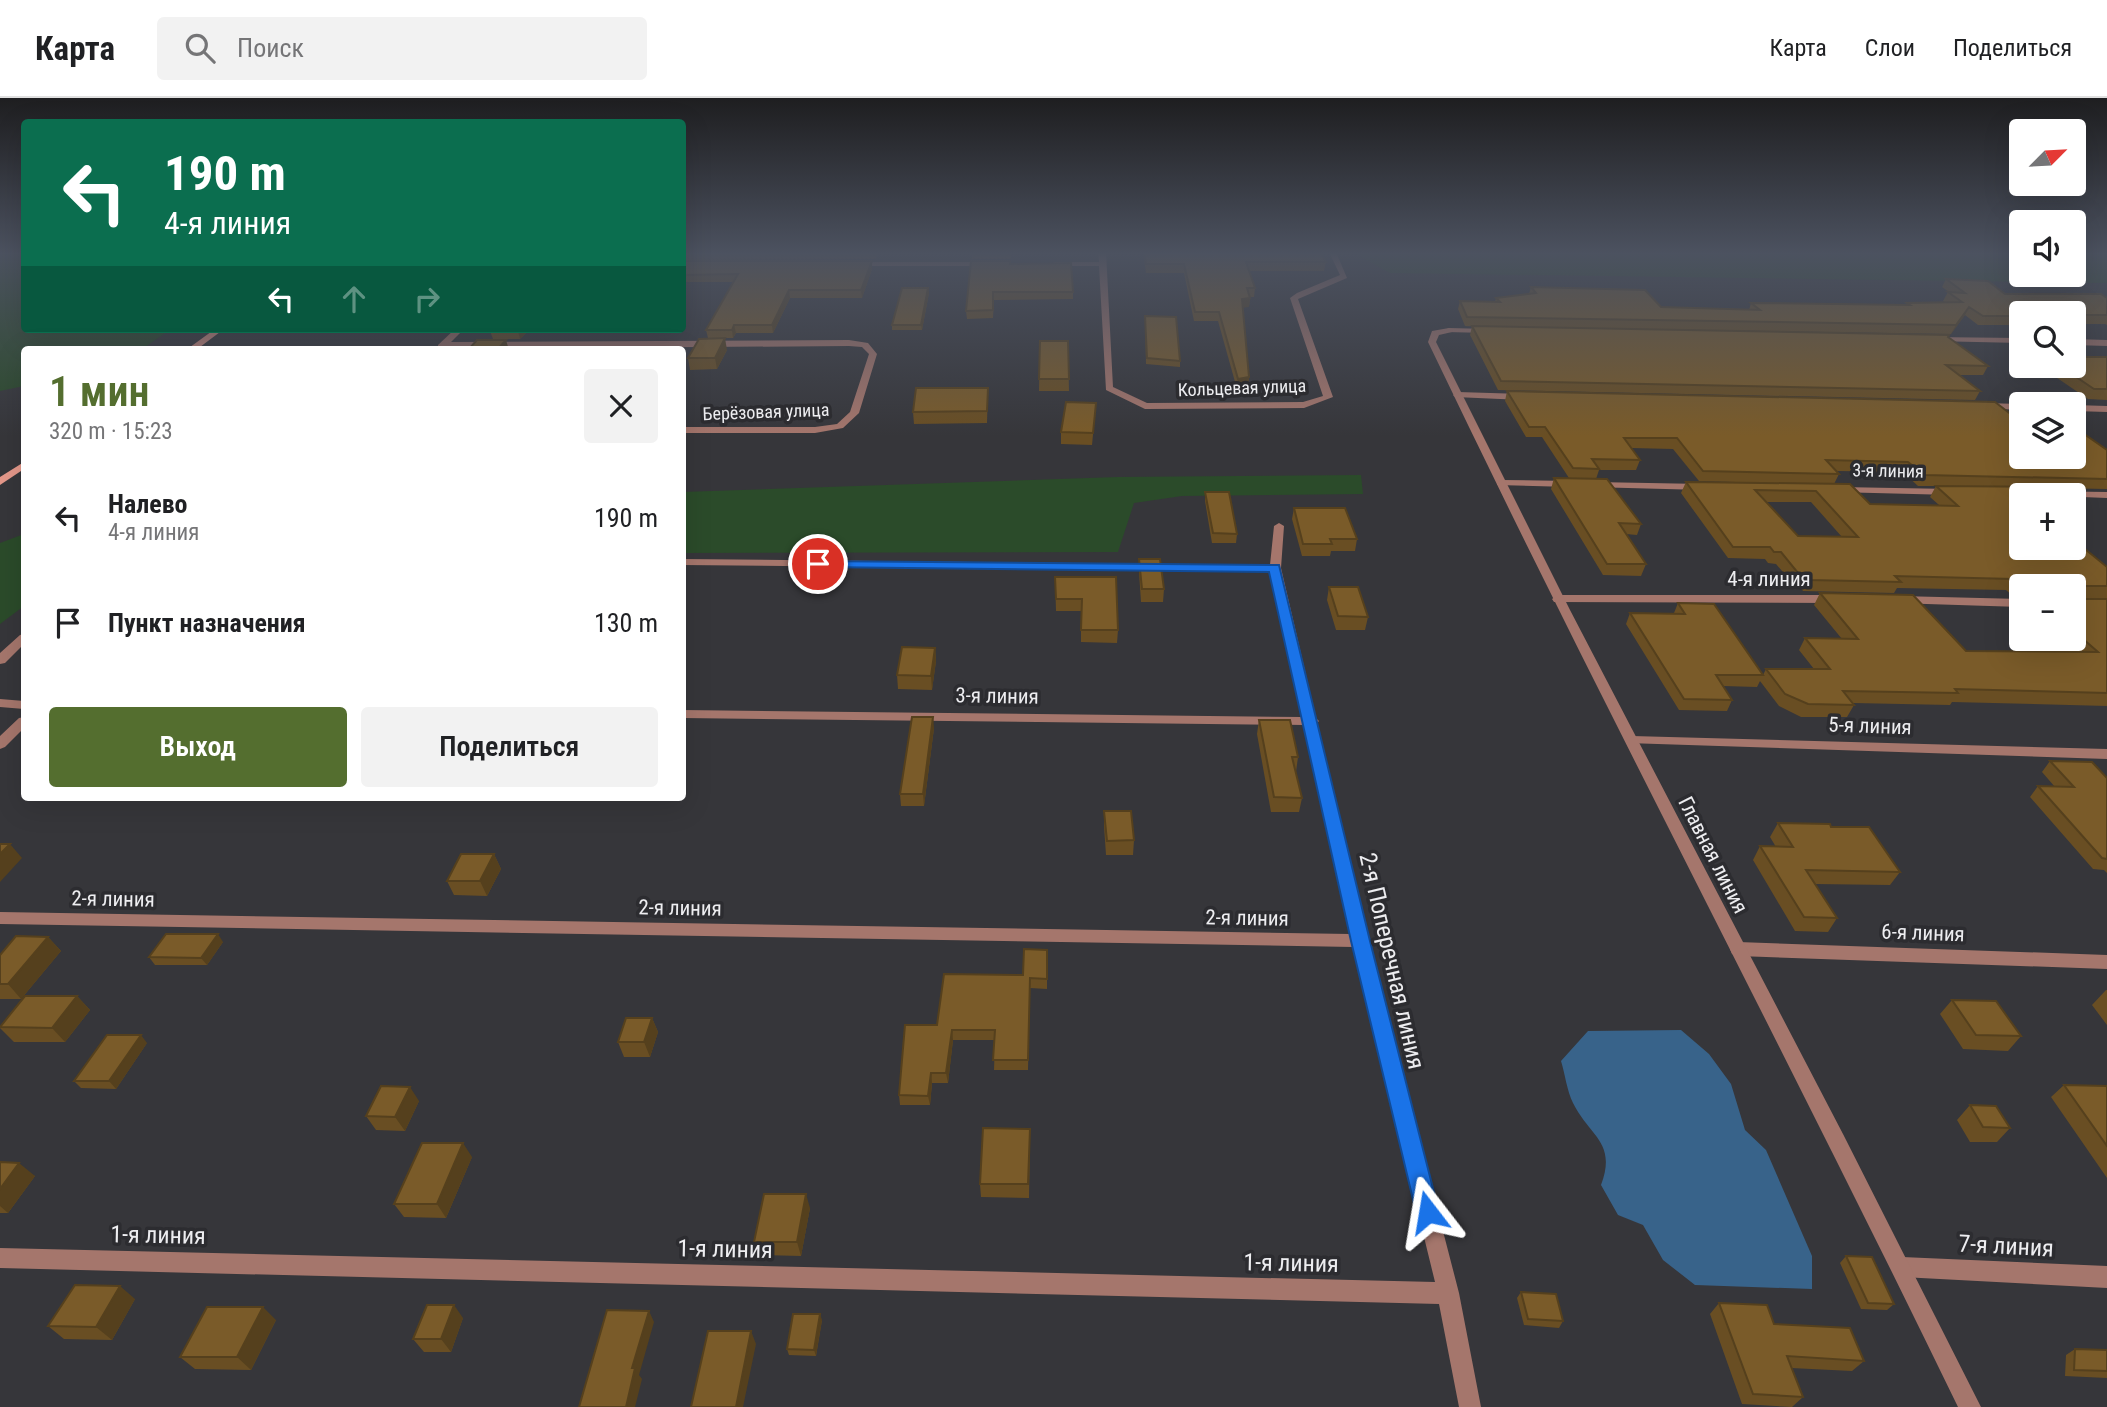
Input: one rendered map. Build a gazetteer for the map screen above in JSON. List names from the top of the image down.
{
  "streets": {
    "street": [
      "Кольцевая улица",
      "Берёзовая улица",
      "3-я линия",
      "4-я линия",
      "5-я линия",
      "Главная линия",
      "2-я линия",
      "6-я линия",
      "2-я Поперечная линия",
      "1-я линия",
      "7-я линия"
    ]
  },
  "crossings": [
    ["3-я линия", "2-я Поперечная линия"],
    ["4-я линия", "Главная линия"],
    ["5-я линия", "Главная линия"],
    ["Главная линия", "6-я линия"],
    ["Главная линия", "7-я линия"],
    ["2-я линия", "2-я Поперечная линия"],
    ["2-я Поперечная линия", "1-я линия"]
  ],
  "north": "top right",
  "page": {
    "header": "Карта",
    "search": "Поиск",
    "nav": ["Карта", "Слои", "Поделиться"],
    "map_buttons": ["+", "−"],
    "turn": ["190 m", "4-я линия"],
    "heading": ["1 мин", "320 m · 15:23"],
    "list": [
      {
        "name": "Налево",
        "note": "4-я линия",
        "value": "190 m"
      },
      {
        "name": "Пункт назначения",
        "value": "130 m"
      }
    ],
    "buttons": ["Выход", "Поделиться"]
  }
}
